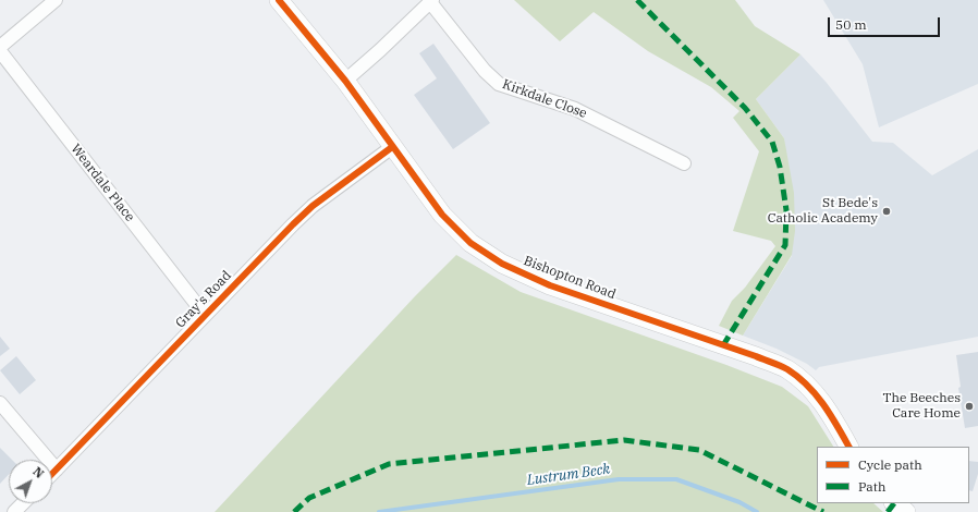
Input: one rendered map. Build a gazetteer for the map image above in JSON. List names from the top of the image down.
{
  "streets": {
    "street": [
      "Kirkdale Close",
      "Weardale Place",
      "Bishopton Road",
      "Gray's Road"
    ]
  },
  "crossings": [
    ["Weardale Place", "Gray's Road"],
    ["Bishopton Road", "Gray's Road"]
  ],
  "water": ["Lustrum Beck"],
  "places": ["St Bede's Catholic Academy", "The Beeches Care Home"],
  "legend": ["Cycle path", "Path"],
  "scale_bar": "50 m",
  "north": "top right"
}
